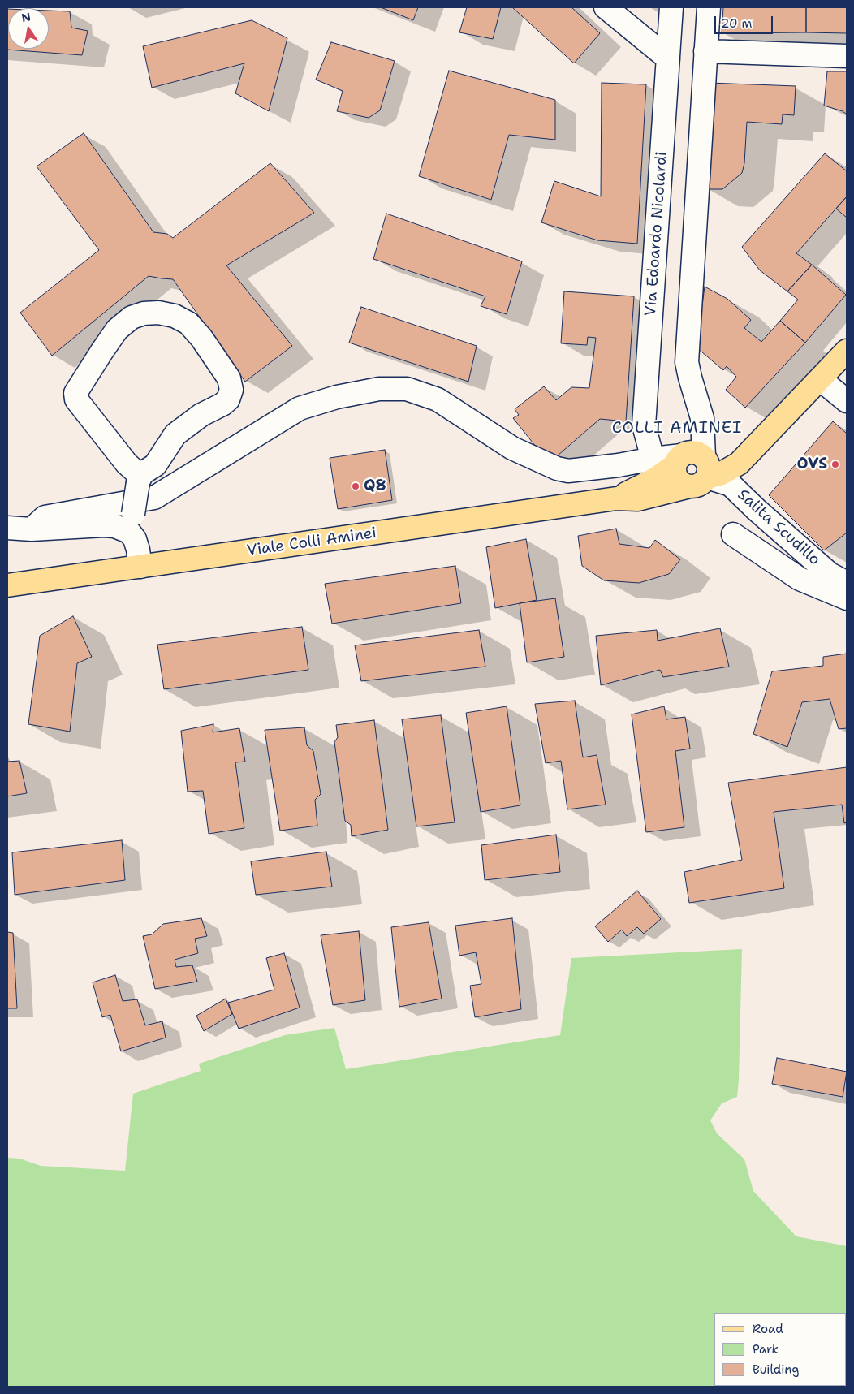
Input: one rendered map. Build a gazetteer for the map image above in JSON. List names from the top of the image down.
{
  "streets": {
    "main road": ["Viale Colli Aminei"],
    "street": ["Via Edoardo Nicolardi", "Salita Scudillo"]
  },
  "crossings": [
    ["Via Edoardo Nicolardi", "Viale Colli Aminei"],
    ["Salita Scudillo", "Viale Colli Aminei"]
  ],
  "districts": ["COLLI AMINEI"],
  "places": ["OVS", "Q8"],
  "legend": ["Road", "Park", "Building"],
  "scale_bar": "20 m",
  "north": "top"
}
